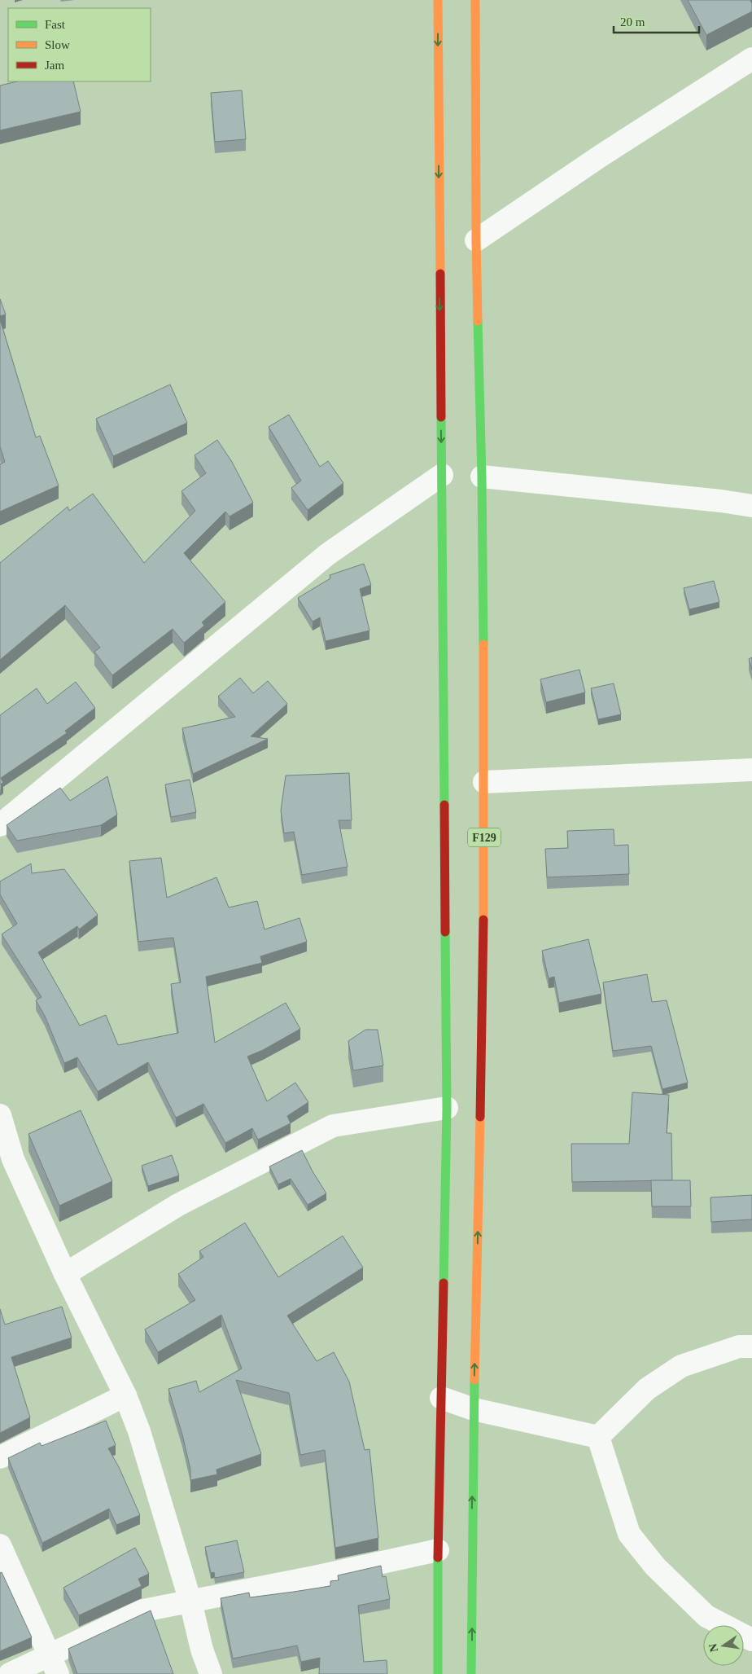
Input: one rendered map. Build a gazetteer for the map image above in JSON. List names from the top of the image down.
{
  "streets": {
    "main road": ["F129"]
  },
  "legend": ["Fast", "Slow", "Jam"],
  "scale_bar": "20 m",
  "north": "left"
}
